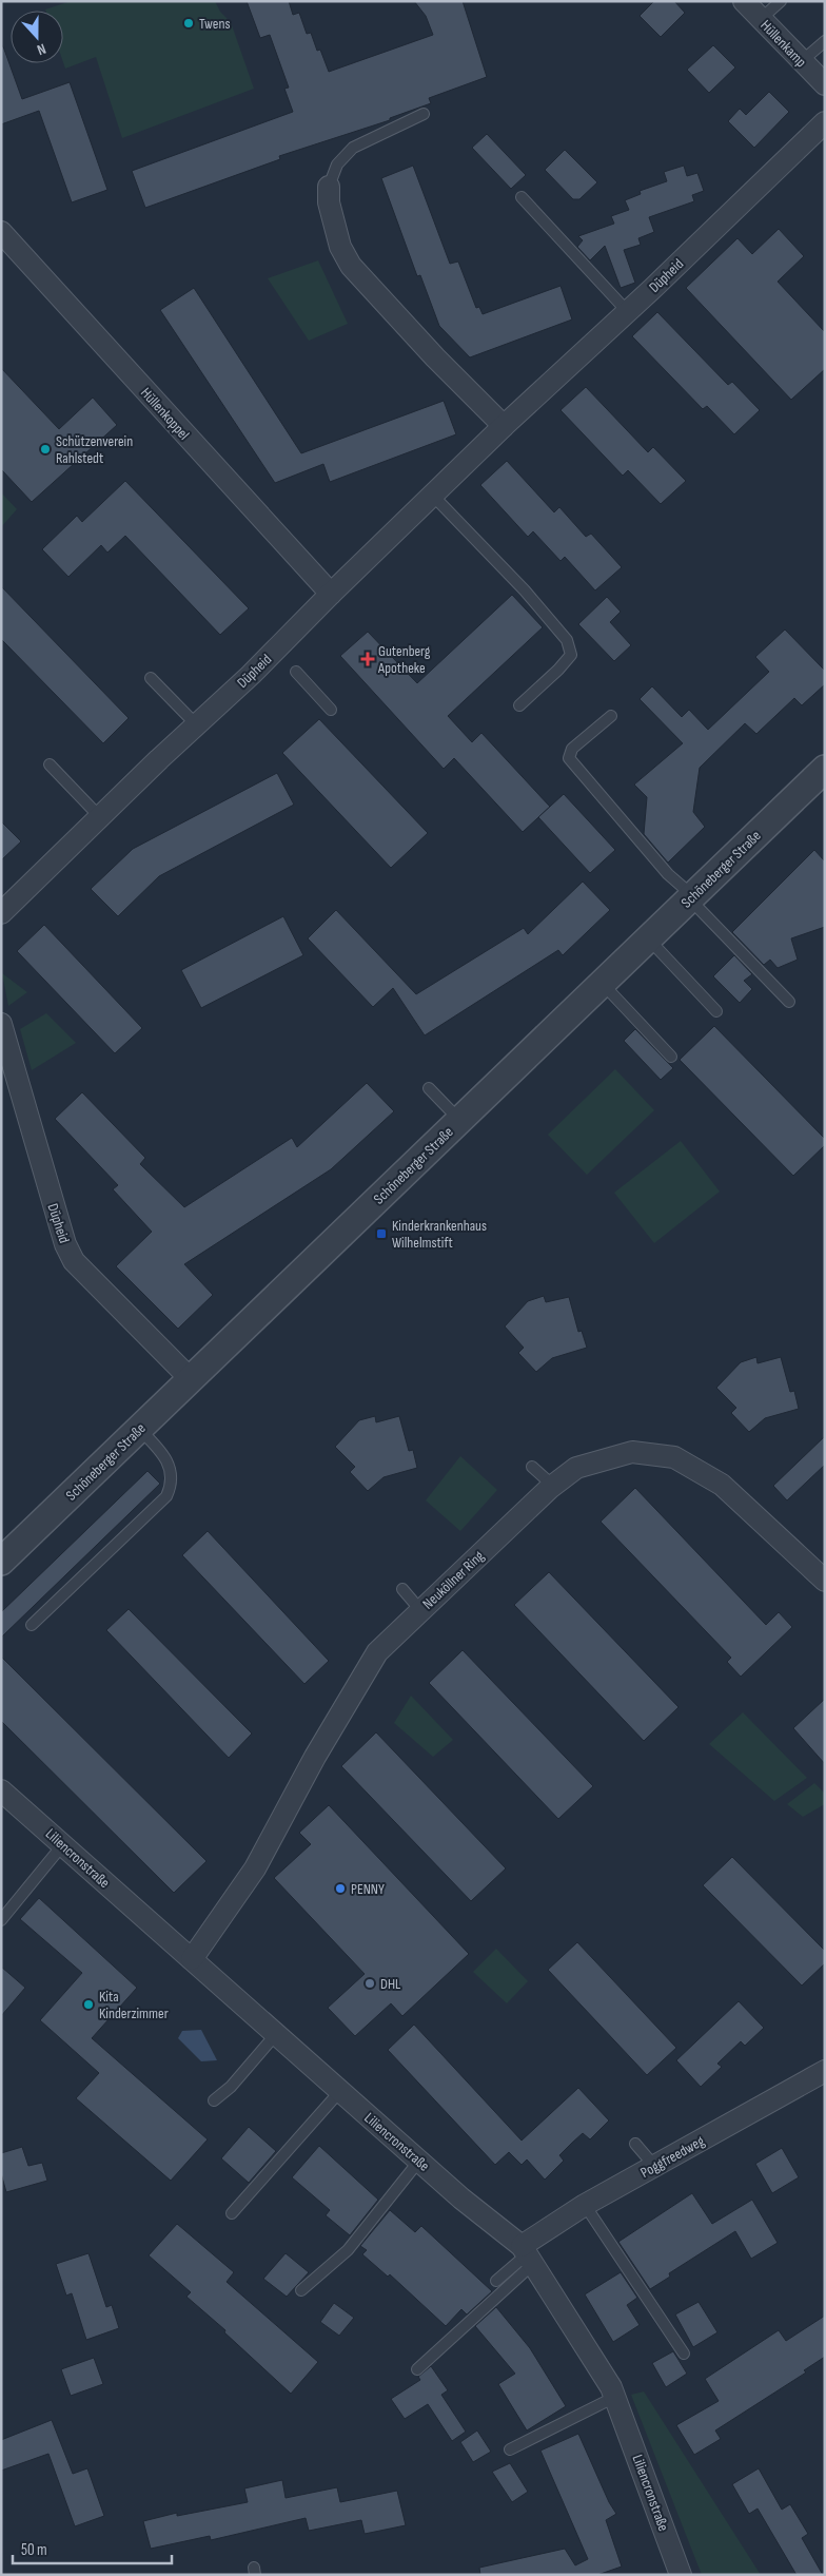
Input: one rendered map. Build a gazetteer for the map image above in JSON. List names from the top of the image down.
{
  "streets": {
    "street": [
      "Hüllenkamp",
      "Düpheid",
      "Hüllenkoppel",
      "Schöneberger Straße",
      "Neuköllner Ring",
      "Liliencronstraße",
      "Poggfreedweg"
    ]
  },
  "crossings": [
    ["Düpheid", "Hüllenkoppel"],
    ["Düpheid", "Schöneberger Straße"],
    ["Neuköllner Ring", "Liliencronstraße"],
    ["Liliencronstraße", "Poggfreedweg"]
  ],
  "places": {
    "other": [
      "Twens",
      "Schützenverein Rahlstedt",
      "PENNY",
      "DHL",
      "Kita Kinderzimmer"
    ],
    "health": ["Gutenberg Apotheke"],
    "transit": ["Kinderkrankenhaus Wilhelmstift"]
  },
  "scale_bar": "50 m",
  "north": "bottom"
}
